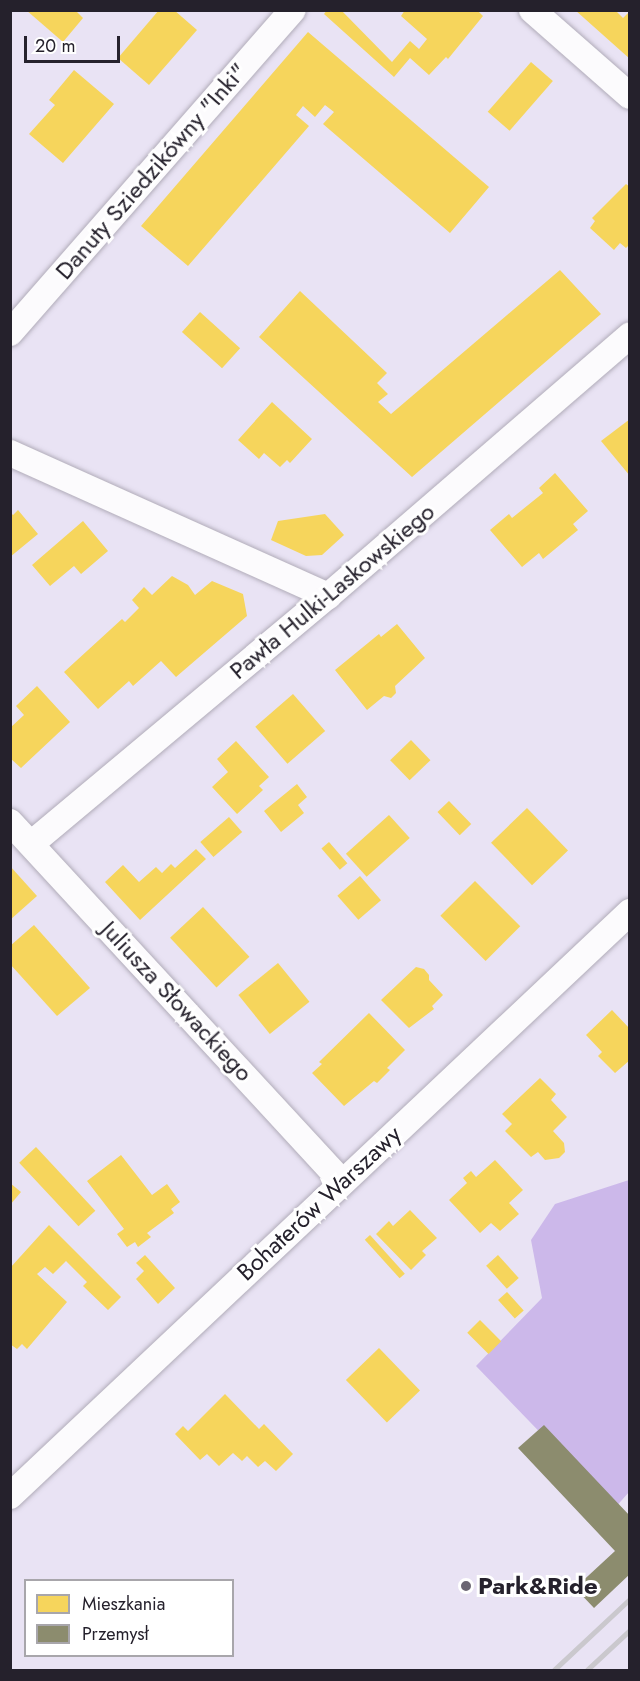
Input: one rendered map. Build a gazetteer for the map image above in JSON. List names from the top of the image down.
{
  "streets": {
    "street": [
      "Danuty Sziedzikówny \"Inki\"",
      "Pawła Hulki-Laskowskiego",
      "Juliusza Słowackiego",
      "Bohaterów Warszawy"
    ]
  },
  "crossings": [
    ["Pawła Hulki-Laskowskiego", "Juliusza Słowackiego"],
    ["Juliusza Słowackiego", "Bohaterów Warszawy"]
  ],
  "places": ["Park&Ride"],
  "legend": ["Mieszkania", "Przemysł"],
  "scale_bar": "20 m"
}
